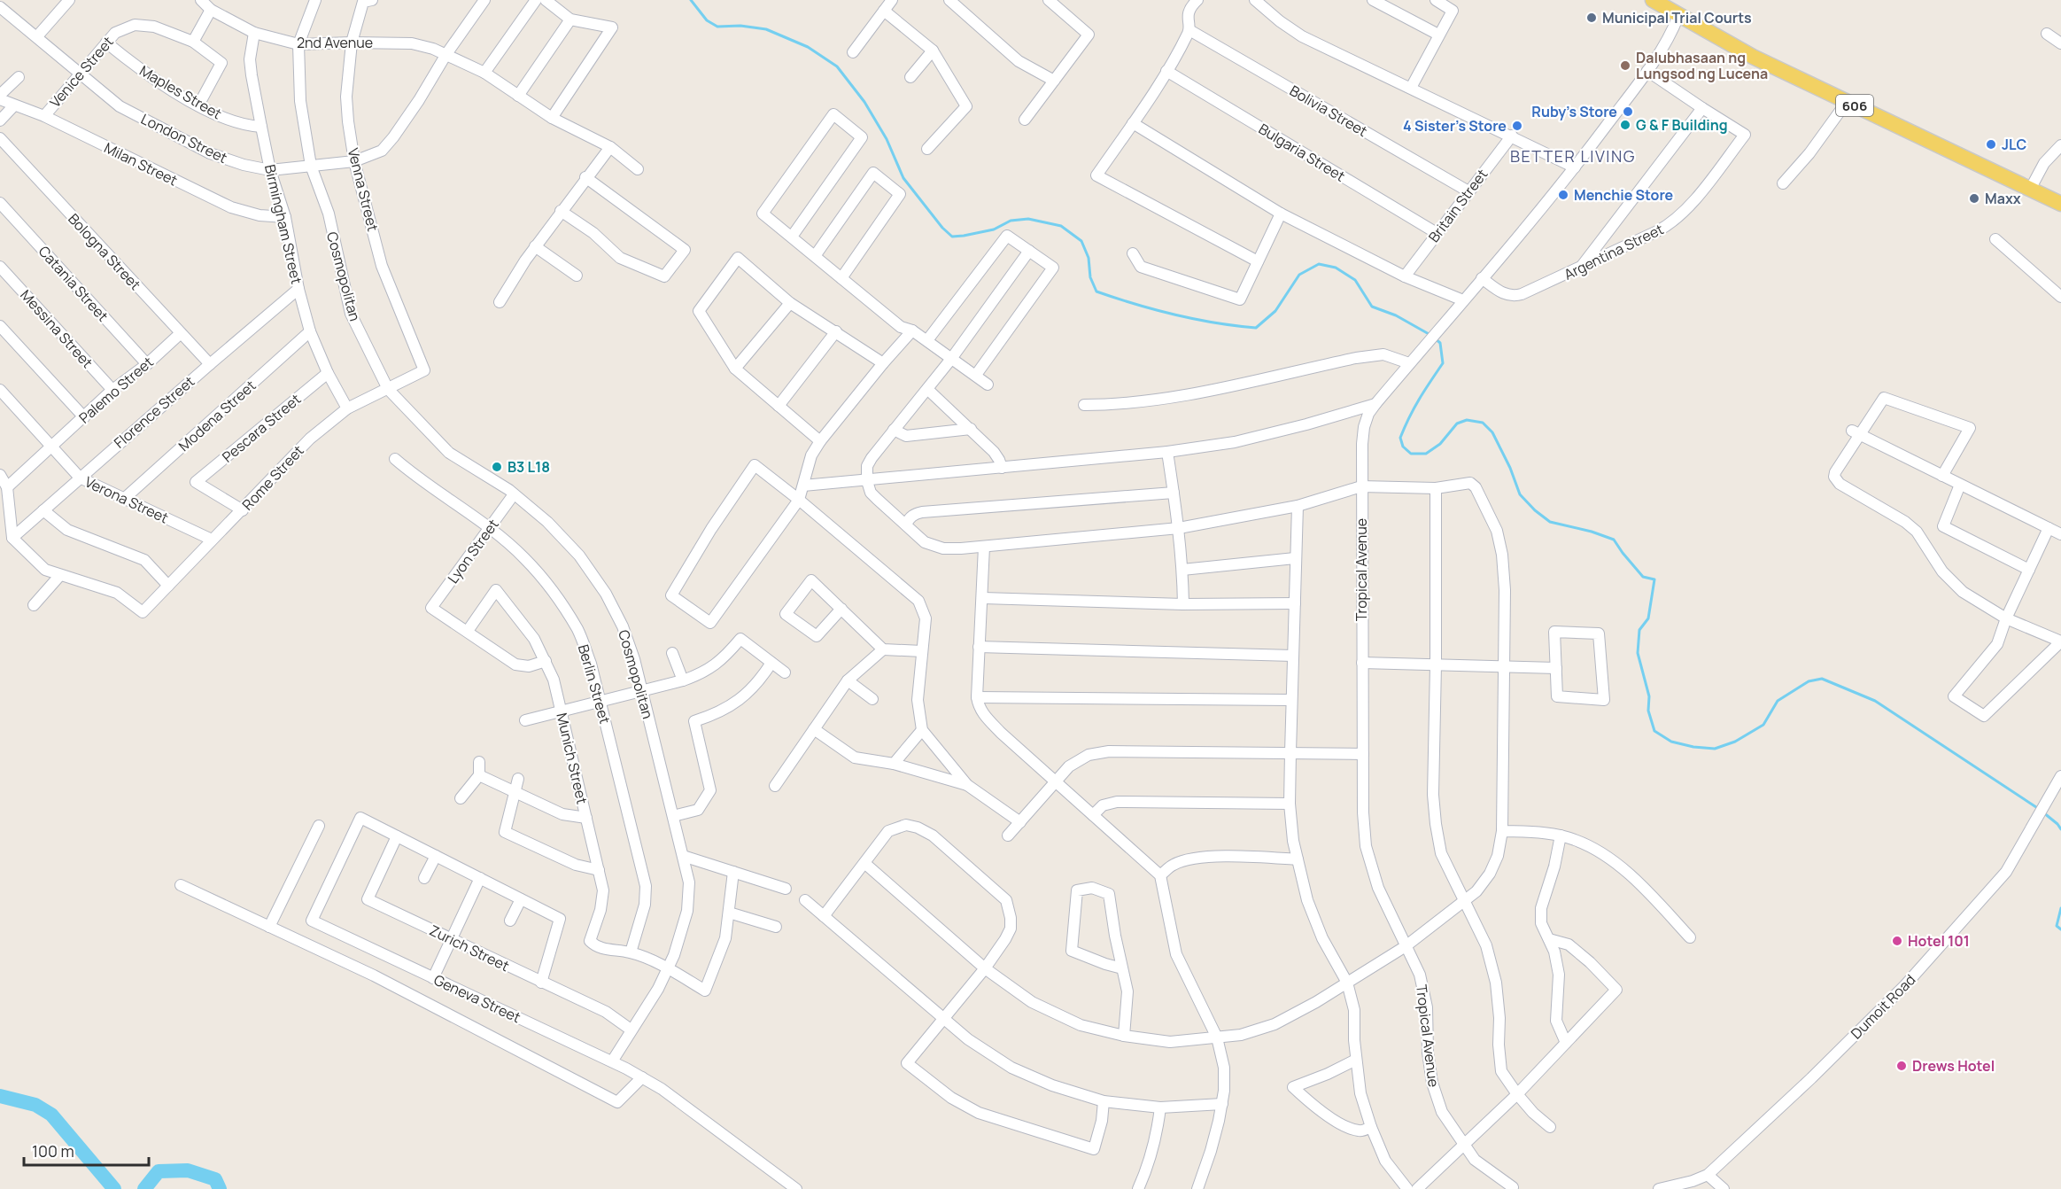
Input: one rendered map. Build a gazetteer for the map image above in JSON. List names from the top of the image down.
{
  "streets": {
    "main road": ["606"],
    "street": [
      "2nd Avenue",
      "Venice Street",
      "Maples Street",
      "Bolivia Street",
      "London Street",
      "Bulgaria Street",
      "Milan Street",
      "Venna Street",
      "Britain Street",
      "Birmingham Street",
      "Bologna Street",
      "Argentina Street",
      "Cosmopolitan",
      "Catania Street",
      "Messina Street",
      "Palemo Street",
      "Florence Street",
      "Modena Street",
      "Pescara Street",
      "Rome Street",
      "Verona Street",
      "Lyon Street",
      "Tropical Avenue",
      "Berlin Street",
      "Munich Street",
      "Zurich Street",
      "Geneva Street",
      "Dumoit Road"
    ]
  },
  "crossings": [
    ["2nd Avenue", "London Street"],
    ["2nd Avenue", "Venna Street"],
    ["2nd Avenue", "Birmingham Street"],
    ["2nd Avenue", "Cosmopolitan"],
    ["Venice Street", "Maples Street"],
    ["Venice Street", "London Street"],
    ["Venice Street", "Milan Street"],
    ["Maples Street", "Birmingham Street"],
    ["606", "Tropical Avenue"],
    ["Bolivia Street", "Britain Street"],
    ["London Street", "Venna Street"],
    ["London Street", "Birmingham Street"],
    ["London Street", "Cosmopolitan"],
    ["Bulgaria Street", "Britain Street"],
    ["Milan Street", "Birmingham Street"],
    ["Venna Street", "Rome Street"],
    ["Birmingham Street", "Florence Street"],
    ["Birmingham Street", "Modena Street"],
    ["Birmingham Street", "Pescara Street"],
    ["Birmingham Street", "Rome Street"],
    ["Bologna Street", "Palemo Street"],
    ["Bologna Street", "Florence Street"],
    ["Argentina Street", "Tropical Avenue"],
    ["Cosmopolitan", "Rome Street"],
    ["Cosmopolitan", "Lyon Street"],
    ["Cosmopolitan", "Zurich Street"],
    ["Cosmopolitan", "Geneva Street"],
    ["Catania Street", "Palemo Street"],
    ["Messina Street", "Palemo Street"],
    ["Palemo Street", "Verona Street"],
    ["Florence Street", "Verona Street"],
    ["Modena Street", "Verona Street"],
    ["Pescara Street", "Rome Street"],
    ["Rome Street", "Verona Street"],
    ["Lyon Street", "Berlin Street"],
    ["Lyon Street", "Munich Street"],
    ["Berlin Street", "Munich Street"],
    ["Zurich Street", "Geneva Street"]
  ],
  "districts": ["BETTER LIVING"],
  "places": [
    "Municipal Trial Courts",
    "Dalubhasaan ng Lungsod ng Lucena",
    "Ruby's Store",
    "G & F Building",
    "4 Sister's Store",
    "JLC",
    "Menchie Store",
    "Maxx",
    "B3 L18",
    "Hotel 101",
    "Drews Hotel"
  ],
  "scale_bar": "100 m"
}
